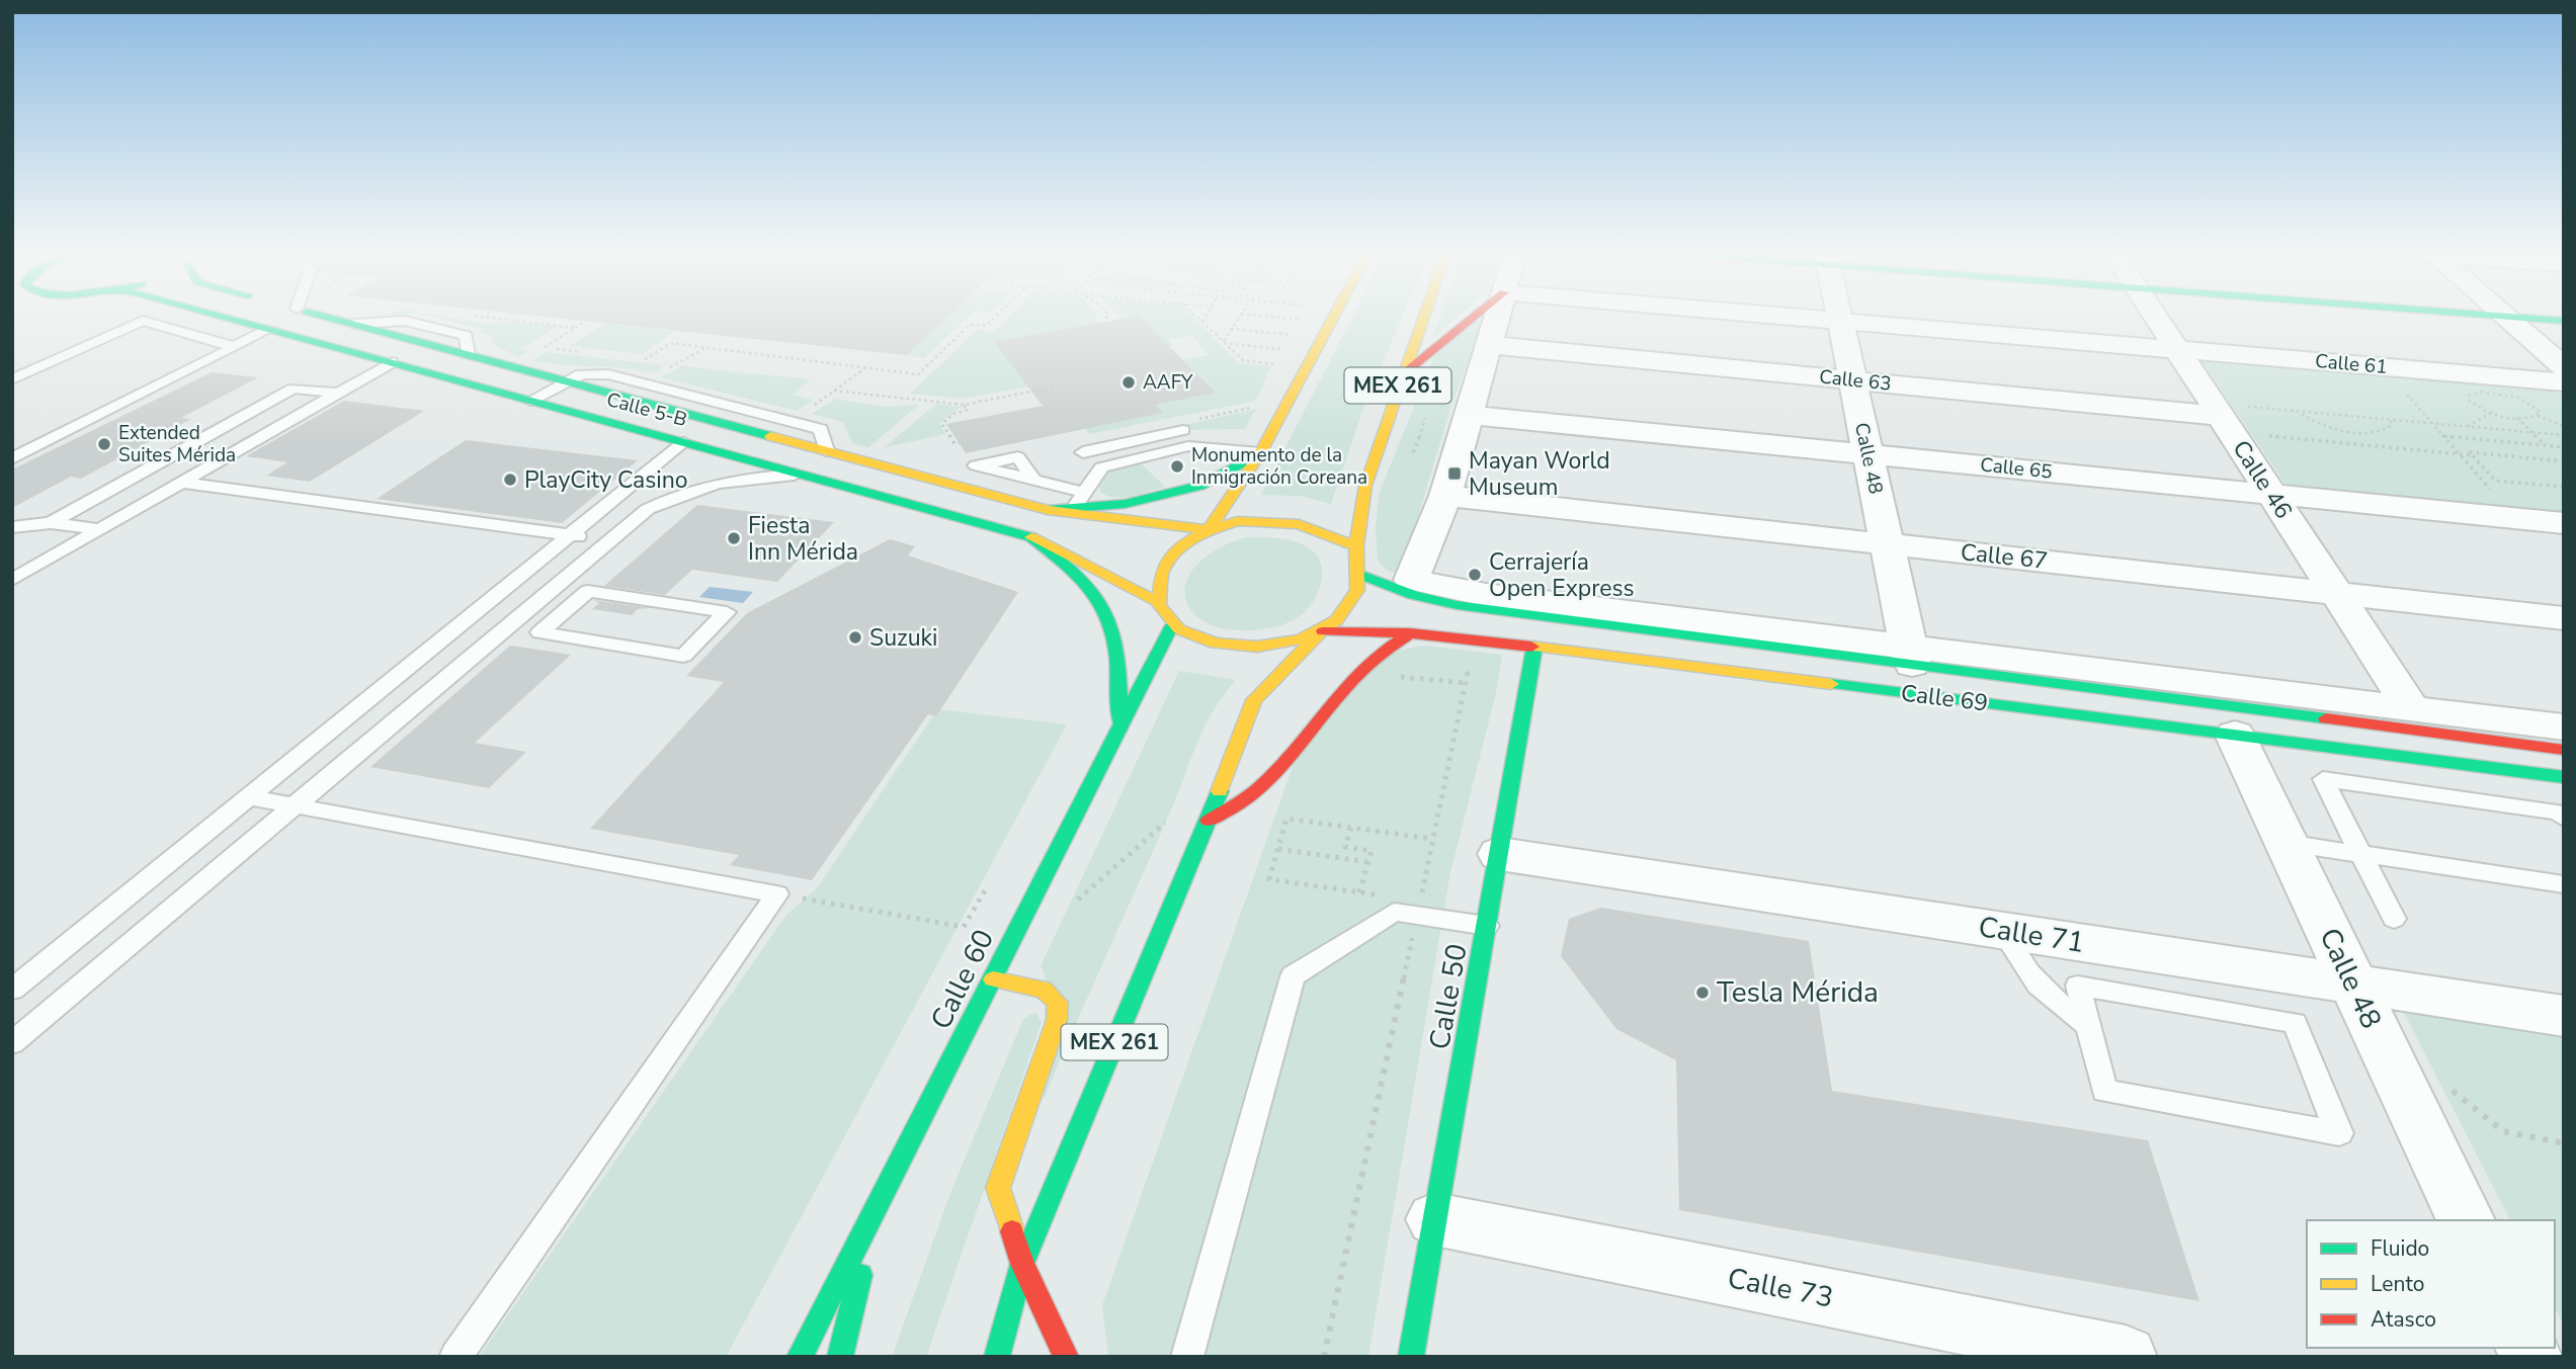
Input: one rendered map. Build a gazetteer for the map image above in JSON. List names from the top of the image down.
{
  "streets": {
    "street": [
      "Calle 61",
      "Calle 63",
      "MEX 261",
      "Calle 5-B",
      "Calle 48",
      "Calle 65",
      "Calle 46",
      "Calle 67",
      "Calle 69",
      "Calle 71",
      "Calle 60",
      "Calle 50",
      "Calle 73"
    ]
  },
  "crossings": [
    ["Calle 61", "Calle 48"],
    ["Calle 61", "Calle 46"],
    ["Calle 63", "Calle 48"],
    ["Calle 63", "Calle 46"],
    ["MEX 261", "Calle 5-B"],
    ["MEX 261", "Calle 69"],
    ["MEX 261", "Calle 60"],
    ["Calle 5-B", "Calle 69"],
    ["Calle 5-B", "Calle 60"],
    ["Calle 48", "Calle 65"],
    ["Calle 48", "Calle 67"],
    ["Calle 48", "Calle 69"],
    ["Calle 48", "Calle 71"],
    ["Calle 65", "Calle 46"],
    ["Calle 46", "Calle 67"],
    ["Calle 46", "Calle 69"],
    ["Calle 67", "Calle 69"],
    ["Calle 69", "Calle 60"],
    ["Calle 69", "Calle 50"],
    ["Calle 71", "Calle 50"],
    ["Calle 50", "Calle 73"]
  ],
  "places": {
    "other": [
      "AAFY",
      "Extended Suites Mérida",
      "Monumento de la Inmigración Coreana",
      "PlayCity Casino",
      "Fiesta Inn Mérida",
      "Cerrajería Open Express",
      "Suzuki",
      "Tesla Mérida"
    ],
    "transit": ["Mayan World Museum"]
  },
  "legend": ["Fluido", "Lento", "Atasco"]
}
